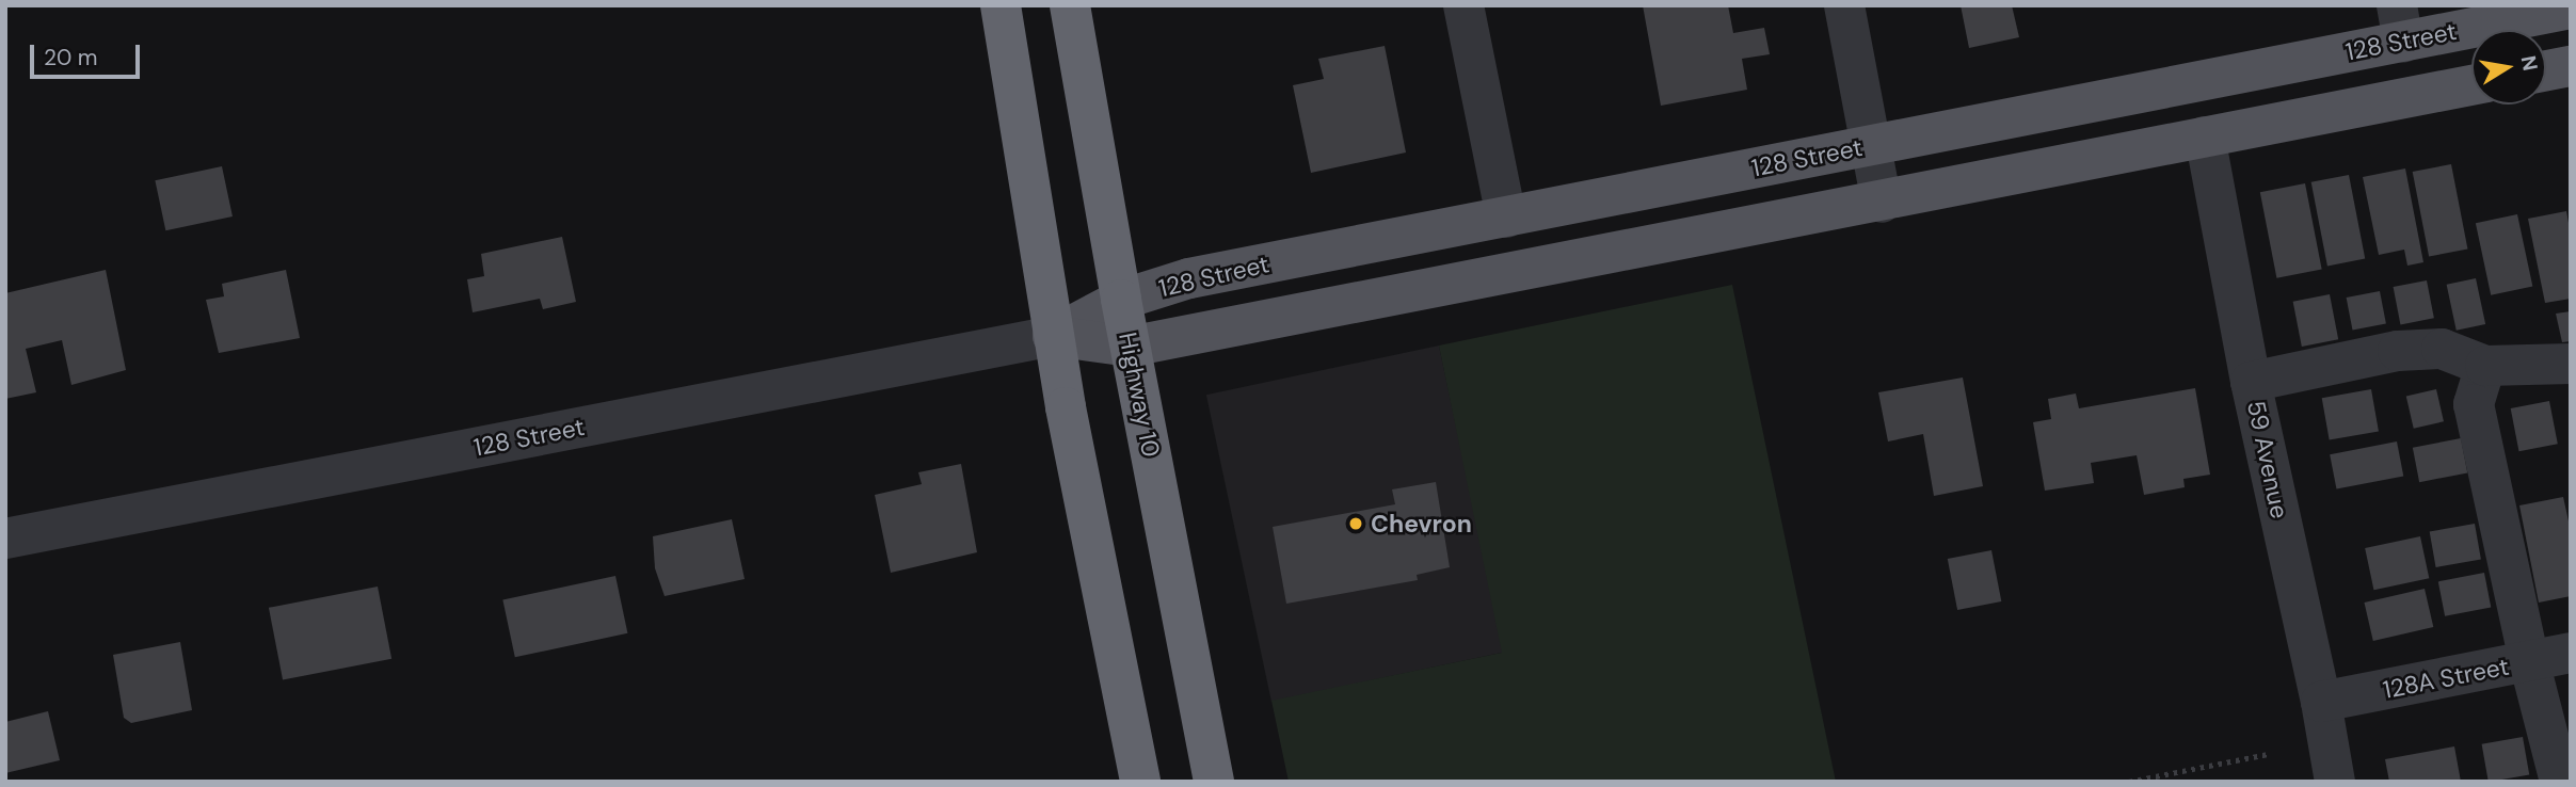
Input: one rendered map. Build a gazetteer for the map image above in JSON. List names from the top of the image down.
{
  "streets": {
    "highway": ["Highway 10"],
    "main road": ["128 Street"],
    "street": ["59 Avenue", "128A Street"]
  },
  "crossings": [
    ["128 Street", "Highway 10"],
    ["128 Street", "59 Avenue"],
    ["59 Avenue", "128A Street"]
  ],
  "places": ["Chevron"],
  "scale_bar": "20 m",
  "north": "right"
}
